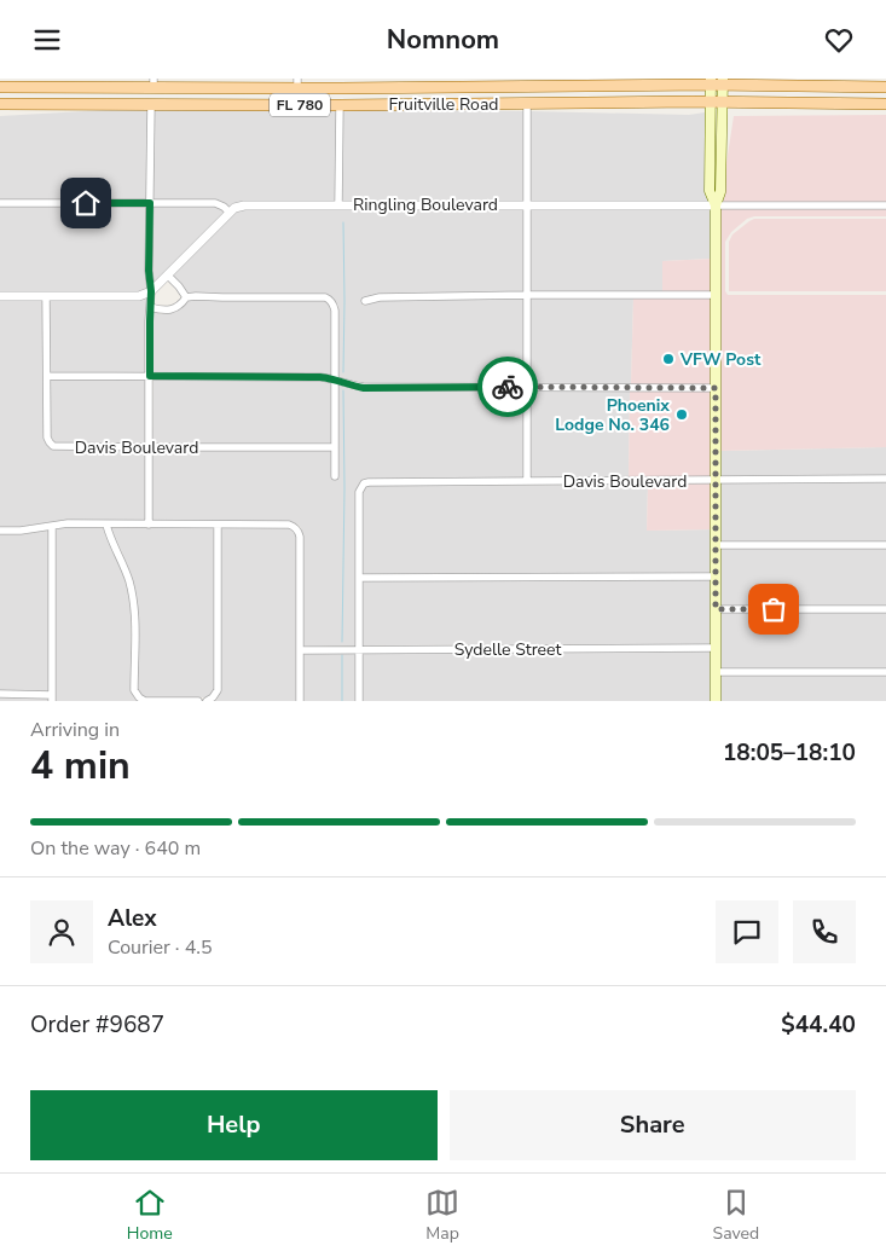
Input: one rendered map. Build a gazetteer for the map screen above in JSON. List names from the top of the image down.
{
  "streets": {
    "main road": ["Fruitville Road", "FL 780"],
    "street": ["Ringling Boulevard", "Davis Boulevard", "Sydelle Street"]
  },
  "places": ["VFW Post", "Phoenix Lodge No. 346"],
  "page": {
    "header": "Nomnom",
    "heading": ["4 min", "Arriving in", "18:05–18:10"],
    "panel": [
      "Alex",
      "Courier · 4.5",
      "Order #9687",
      "$44.40"
    ],
    "bar": "On the way · 640 m",
    "buttons": ["Help", "Share"],
    "tabs": ["Home", "Map", "Saved"]
  }
}
